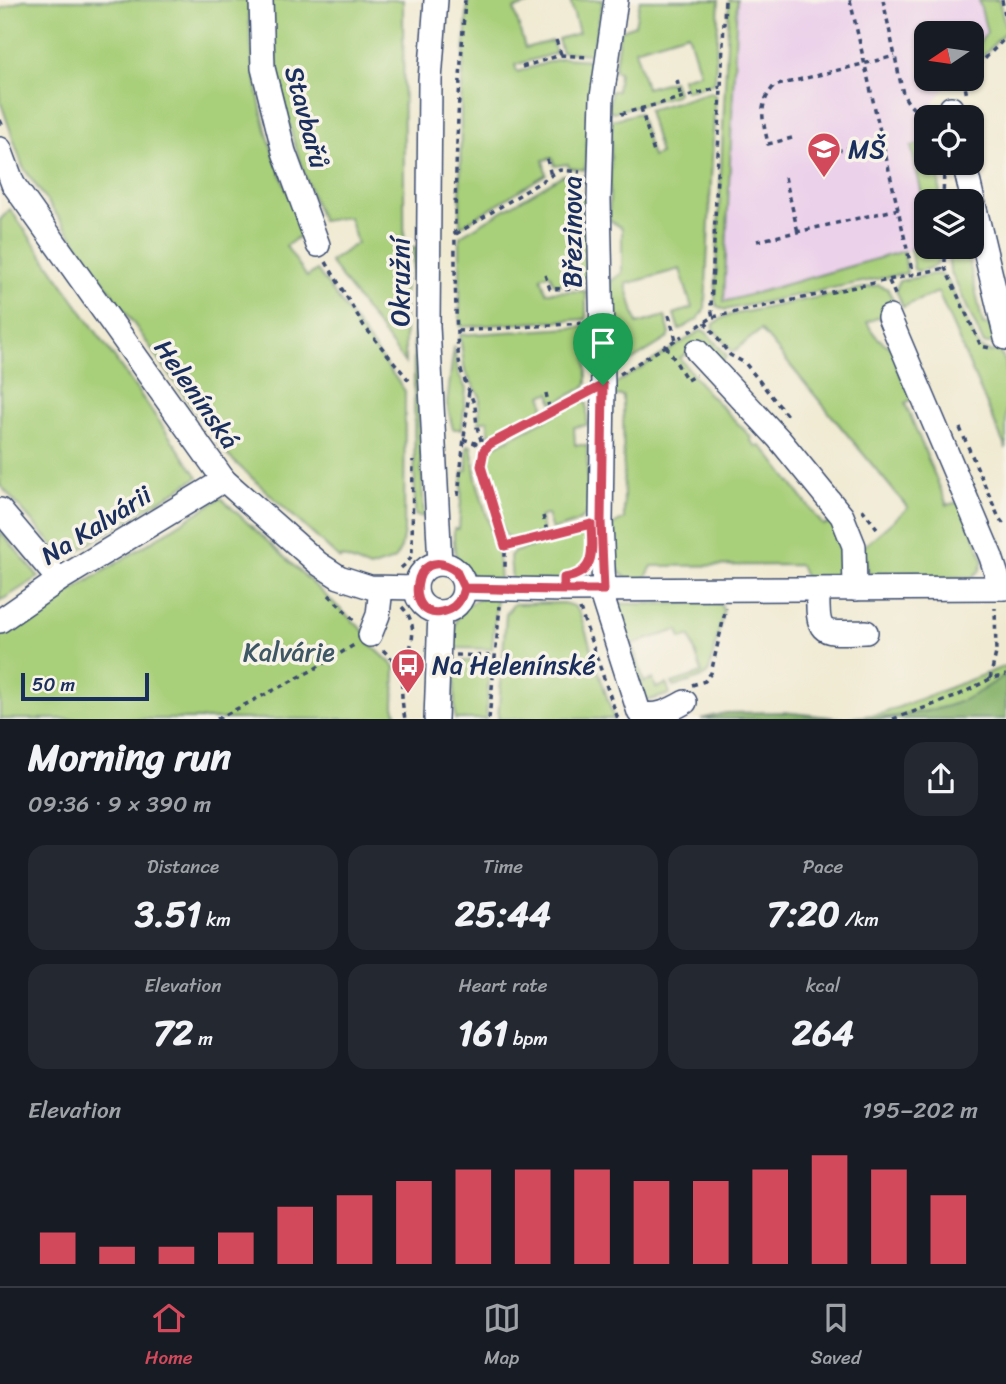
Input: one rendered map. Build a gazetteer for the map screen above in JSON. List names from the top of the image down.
{
  "streets": {
    "street": [
      "Stavbařů",
      "Březinova",
      "Okružní",
      "Helenínská",
      "Na Kalvárii"
    ]
  },
  "crossings": [
    ["Okružní", "Helenínská"],
    ["Helenínská", "Na Kalvárii"]
  ],
  "parks": ["Kalvárie"],
  "places": {
    "school or university": ["MŠ"],
    "bus stop": ["Na Helenínské"]
  },
  "scale_bar": "50 m",
  "north": "left",
  "page": {
    "scale": "50 m",
    "heading": ["Morning run", "09:36 · 9 × 390 m"],
    "stats": [
      ["Distance", "3.51 km"],
      ["Time", "25:44"],
      ["Pace", "7:20 /km"],
      ["Elevation", "72 m"],
      ["Heart rate", "161 bpm"],
      ["kcal", "264"]
    ],
    "chart": ["Elevation", "195–202 m"],
    "tabs": ["Home", "Map", "Saved"]
  }
}
